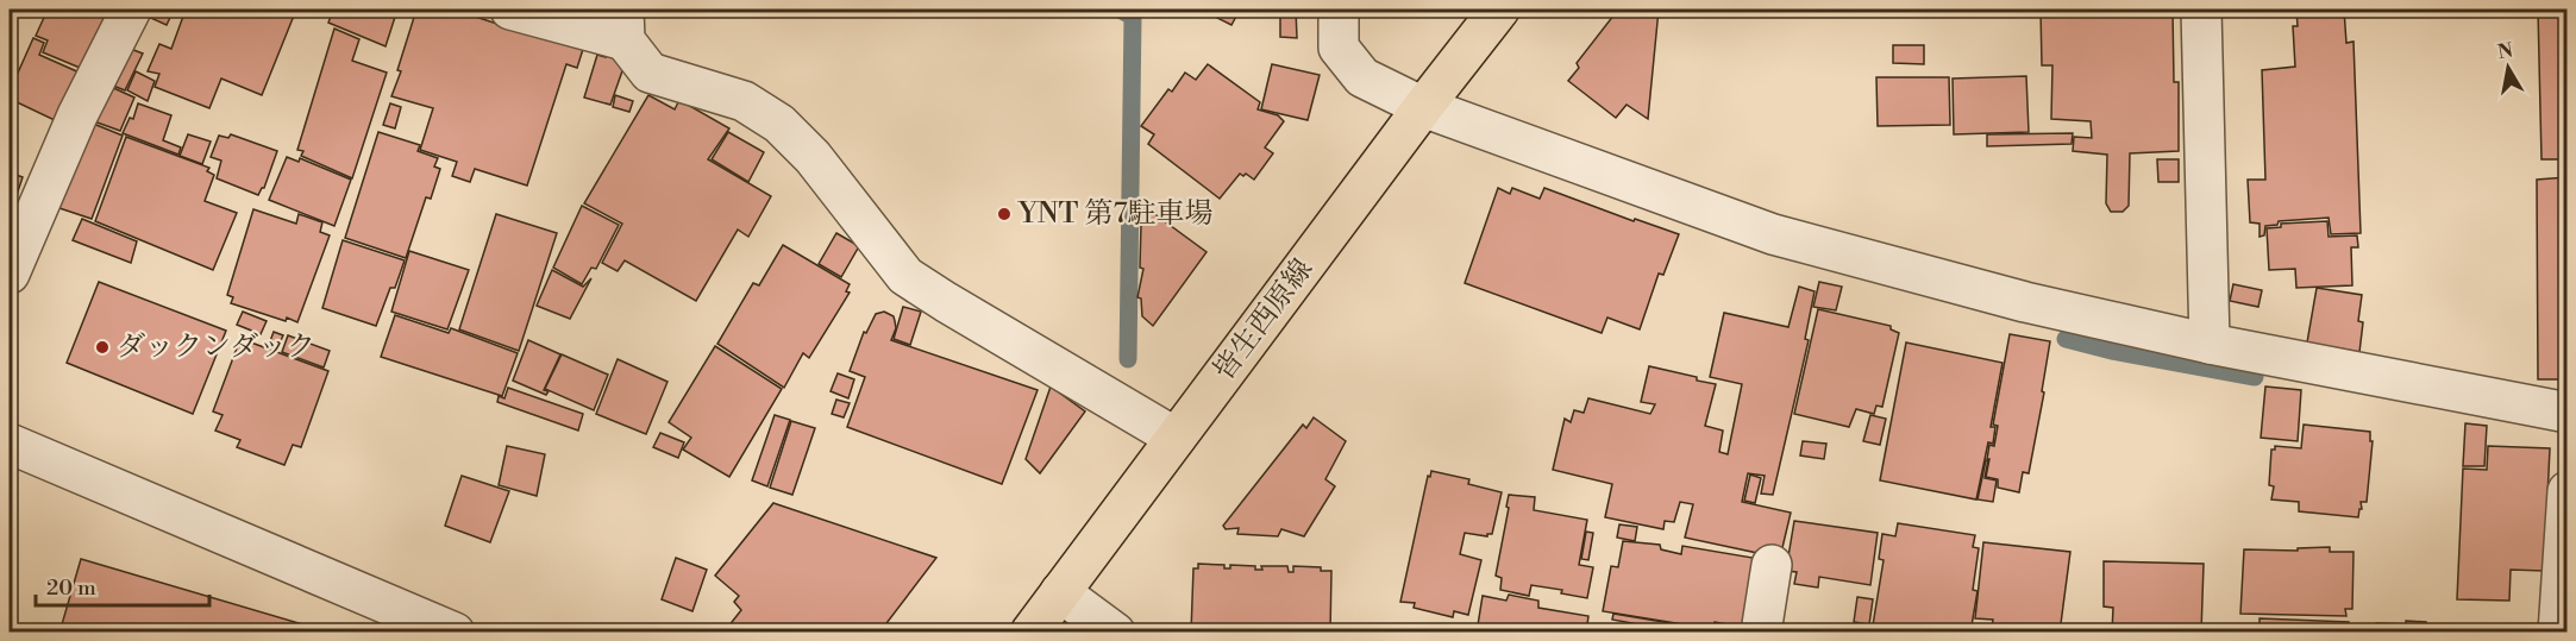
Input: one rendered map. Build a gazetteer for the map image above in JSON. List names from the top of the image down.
{
  "streets": {
    "main road": ["皆生西原線"]
  },
  "places": ["YNT 第7駐車場", "ダックンダック"],
  "scale_bar": "20 m",
  "north": "top"
}
